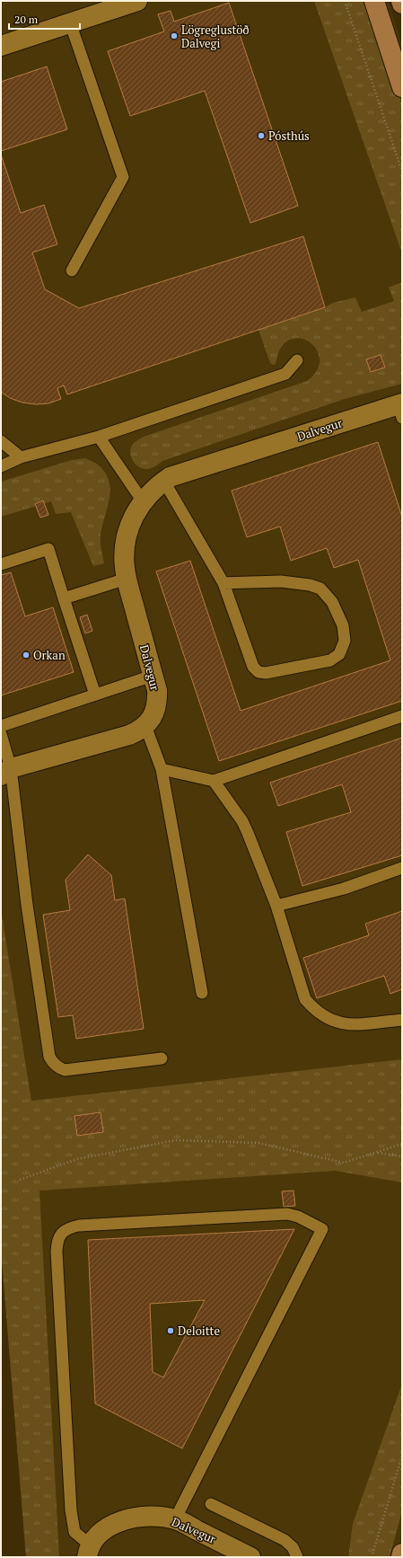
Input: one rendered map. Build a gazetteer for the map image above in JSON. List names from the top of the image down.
{
  "streets": {
    "street": ["Dalvegur"]
  },
  "places": [
    "Lögreglustöð Dalvegi",
    "Pósthús",
    "Orkan",
    "Deloitte"
  ],
  "scale_bar": "20 m"
}
